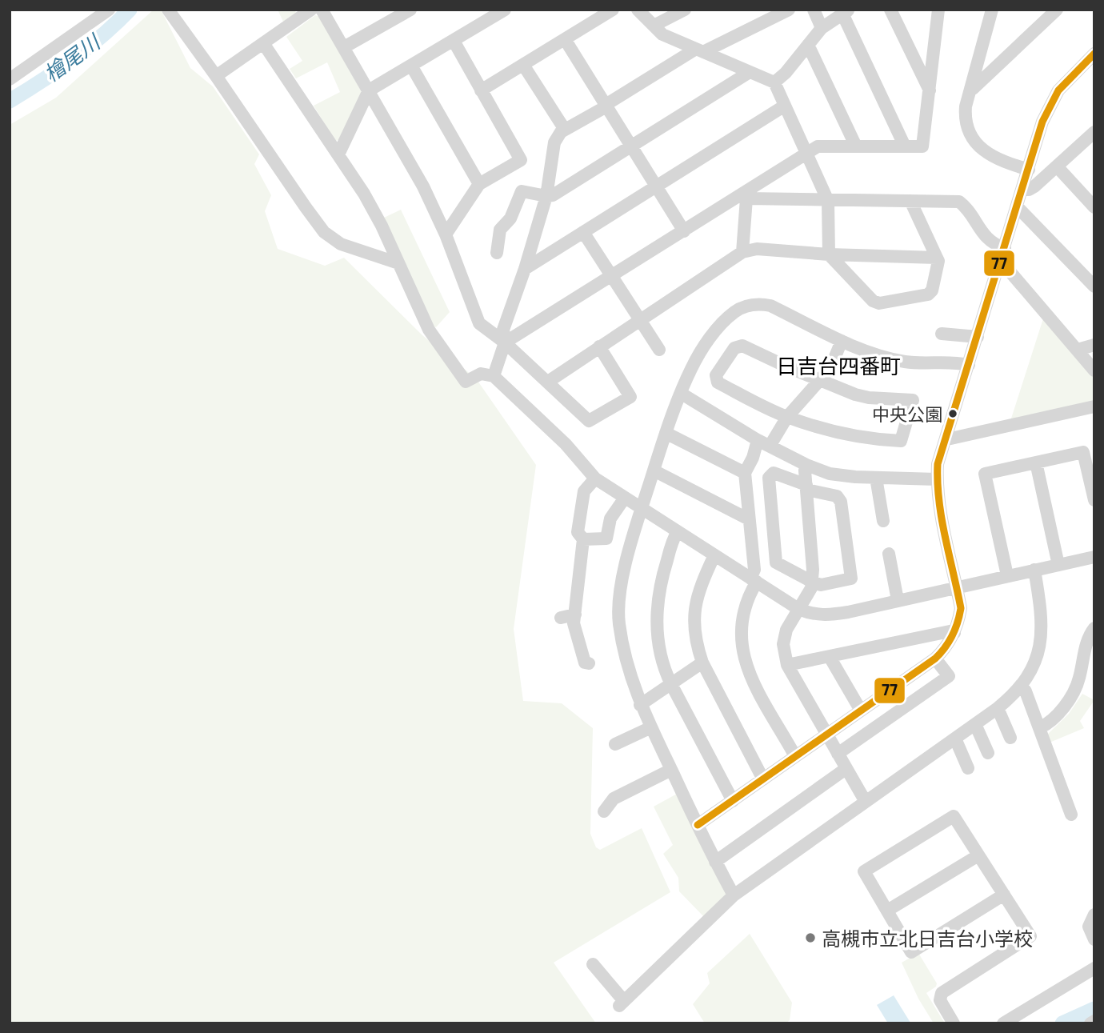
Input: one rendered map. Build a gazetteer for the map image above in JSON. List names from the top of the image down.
{
  "districts": ["日吉台四番町"],
  "water": ["檜尾川"],
  "places": ["中央公園", "高槻市立北日吉台小学校"],
  "lines": ["transit line 77"]
}
